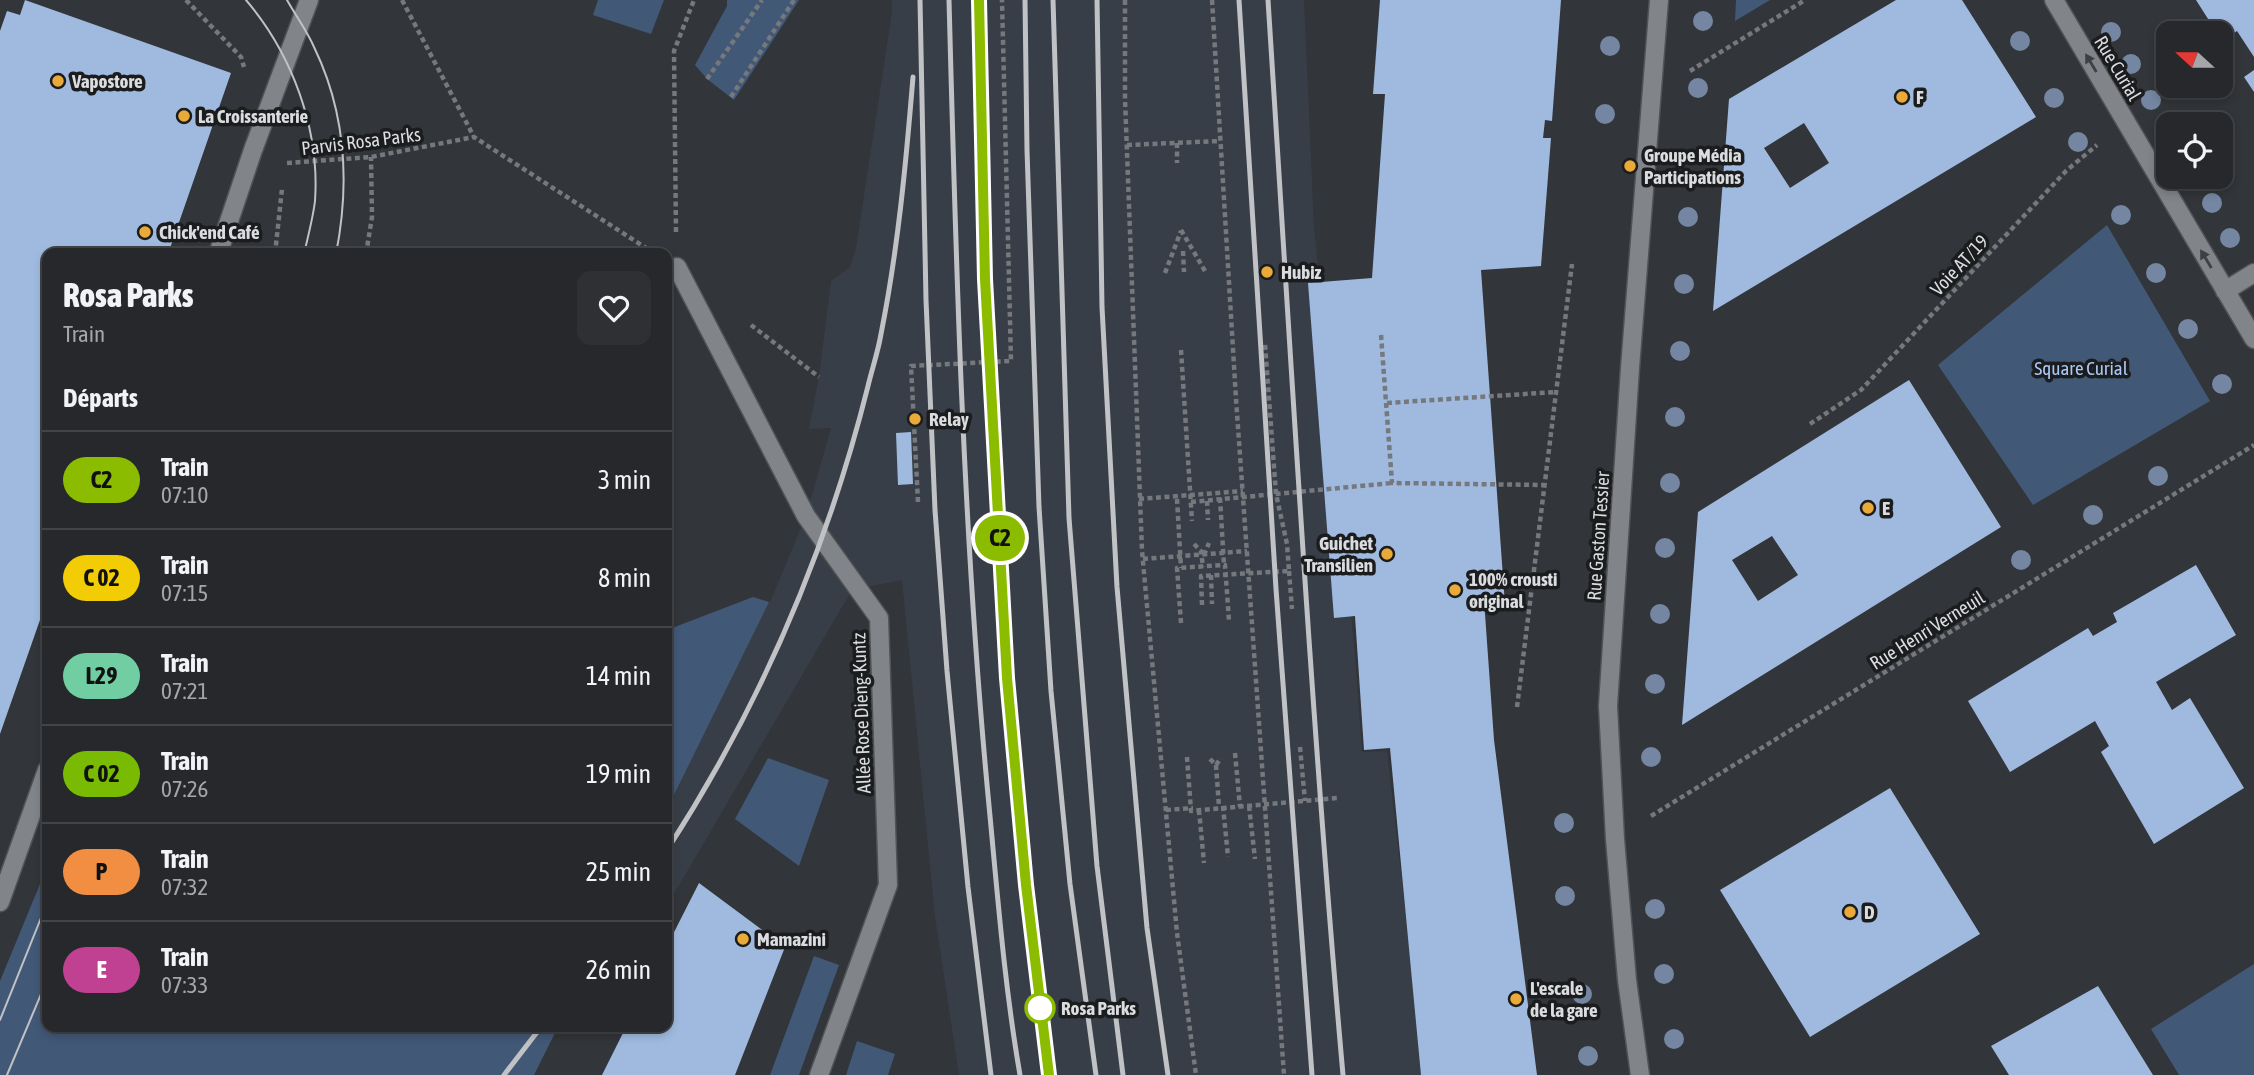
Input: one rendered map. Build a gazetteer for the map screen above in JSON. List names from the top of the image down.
{
  "streets": {
    "street": ["Rue Curial", "Rue Gaston Tessier", "Allée Rose Dieng-Kuntz"],
    "path": ["Parvis Rosa Parks", "Voie AT/19", "Rue Henri Verneuil"]
  },
  "crossings": [
    ["Rue Curial", "Voie AT/19"],
    ["Rue Gaston Tessier", "Rue Henri Verneuil"]
  ],
  "one_way": ["Rue Curial"],
  "parks": ["Square Curial"],
  "places": [
    "Vapostore",
    "F",
    "La Croissanterie",
    "Groupe Média Participations",
    "Chick'end Café",
    "Hubiz",
    "Relay",
    "E",
    "Guichet Transilien",
    "100% crousti original",
    "D",
    "Mamazini",
    "L'escale de la gare",
    "Rosa Parks"
  ],
  "north": "left",
  "page": {
    "on_map": "C2",
    "heading": [
      ["Rosa Parks", "Train"],
      "Départs"
    ],
    "list": [
      {
        "mark": "C2",
        "name": "Train",
        "note": "07:10",
        "value": "3 min"
      },
      {
        "mark": "C 02",
        "name": "Train",
        "note": "07:15",
        "value": "8 min"
      },
      {
        "mark": "L29",
        "name": "Train",
        "note": "07:21",
        "value": "14 min"
      },
      {
        "mark": "C 02",
        "name": "Train",
        "note": "07:26",
        "value": "19 min"
      },
      {
        "mark": "P",
        "name": "Train",
        "note": "07:32",
        "value": "25 min"
      },
      {
        "mark": "E",
        "name": "Train",
        "note": "07:33",
        "value": "26 min"
      }
    ]
  }
}
